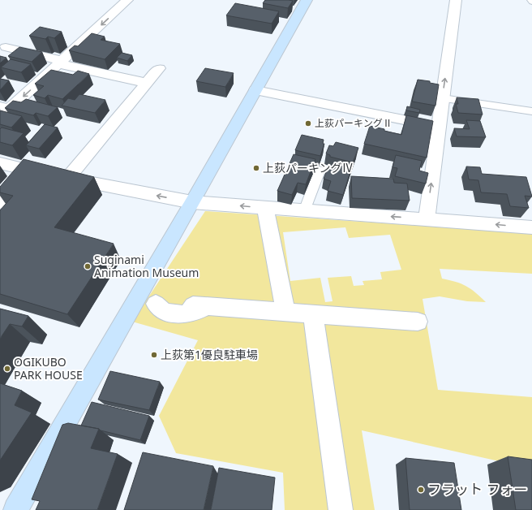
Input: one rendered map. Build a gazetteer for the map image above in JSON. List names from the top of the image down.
{
  "places": [
    "上荻パーキングⅡ",
    "上荻パーキングⅣ",
    "Suginami Animation Museum",
    "上荻第1優良駐車場",
    "OGIKUBO PARK HOUSE",
    "フラット フォー"
  ]
}
